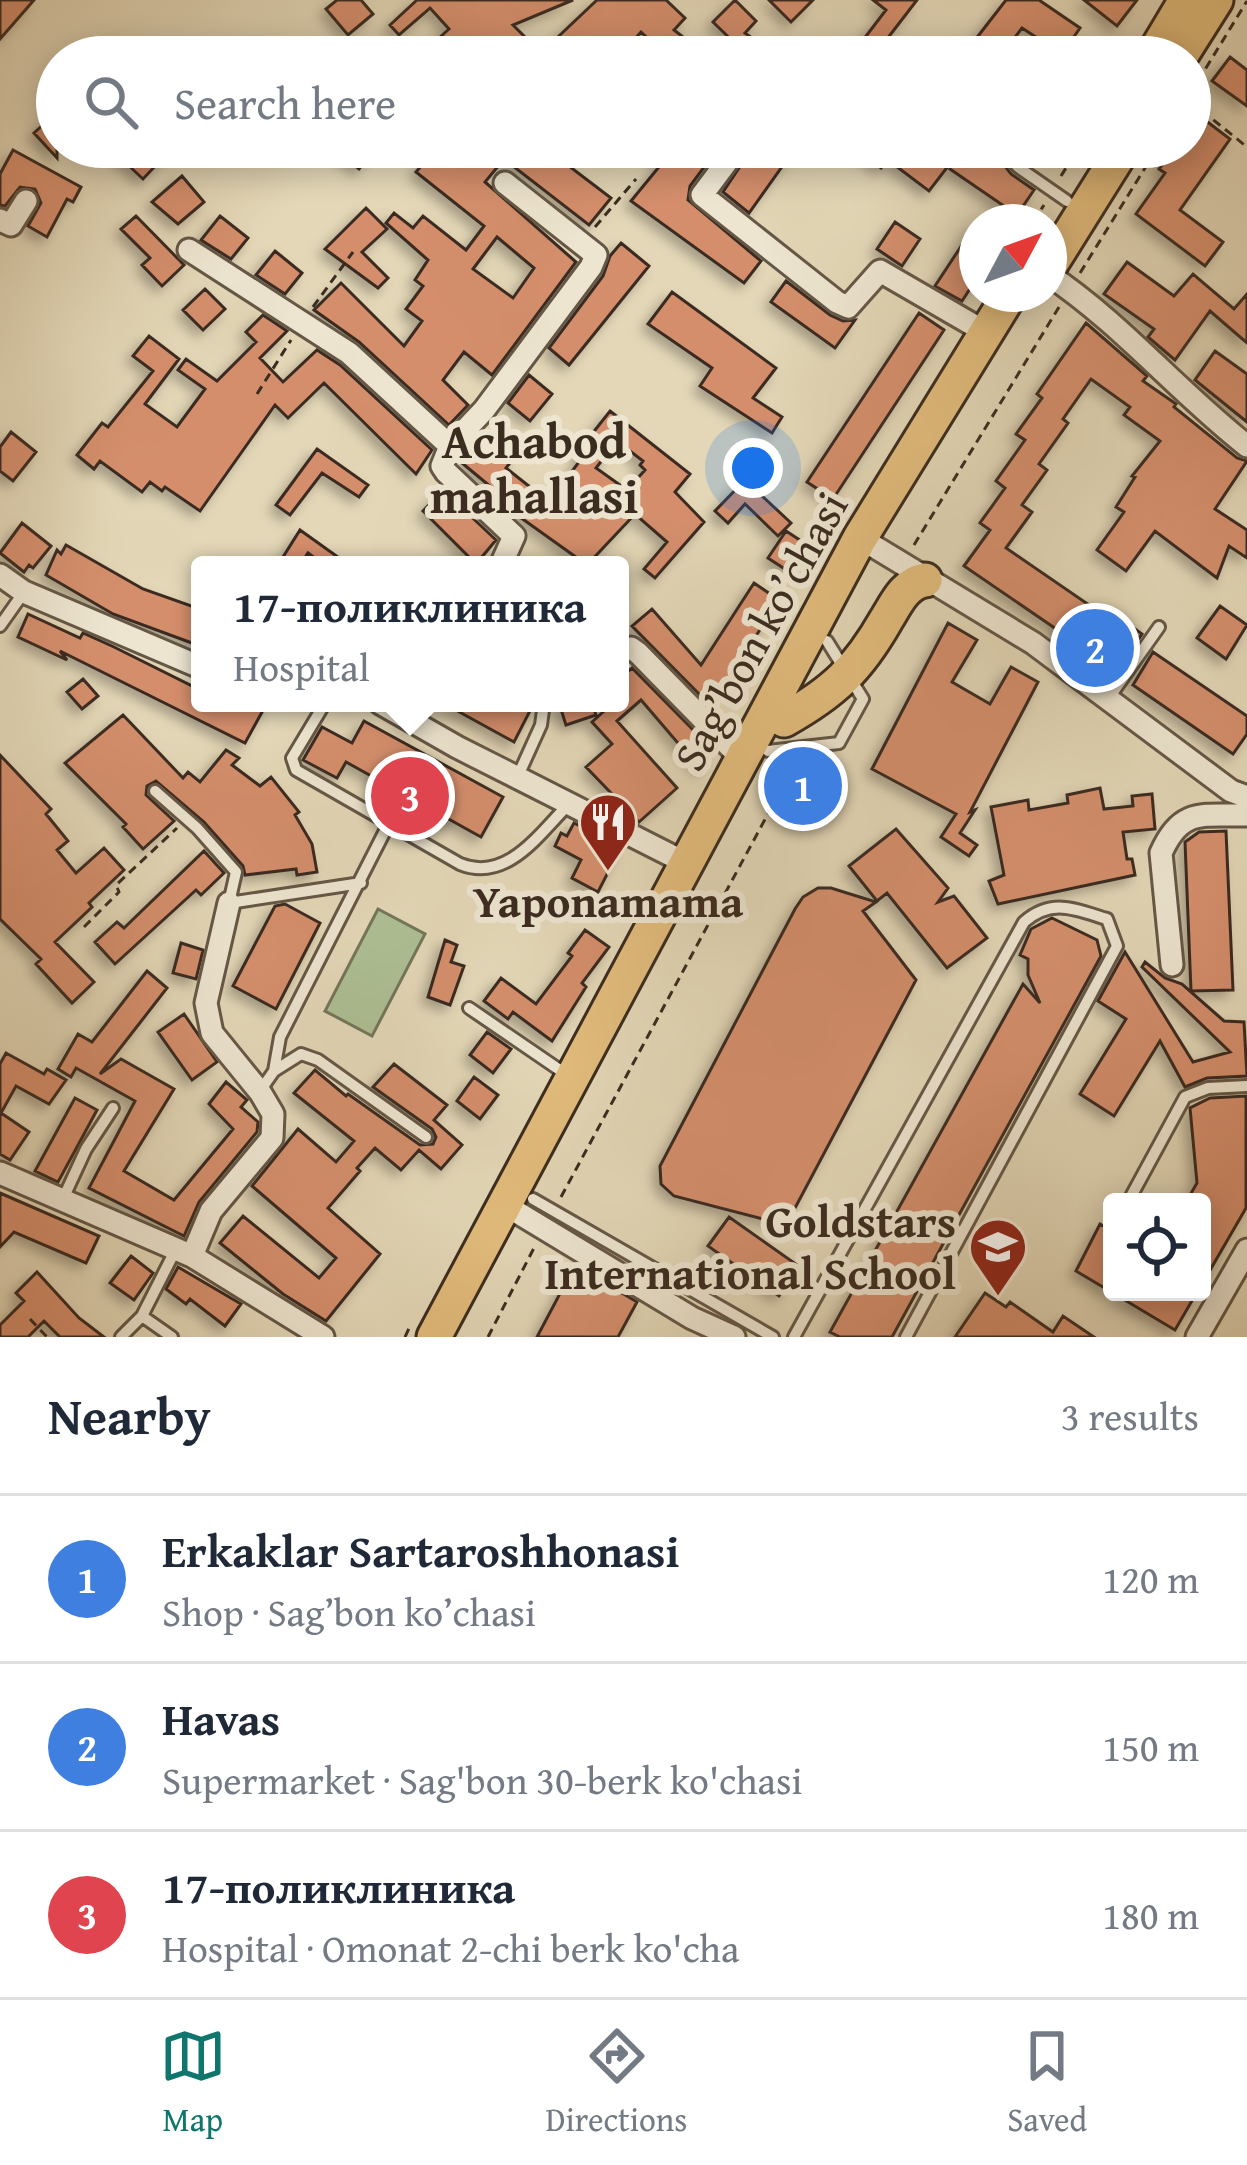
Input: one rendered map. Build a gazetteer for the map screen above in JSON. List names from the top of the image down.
{
  "streets": {
    "main road": ["Sag’bon ko’chasi"]
  },
  "districts": ["Achabod mahallasi"],
  "places": {
    "restaurant": ["Yaponamama"],
    "school or university": ["Goldstars International School"]
  },
  "north": "top right",
  "page": {
    "search": "Search here",
    "popup": ["17-поликлиника", "Hospital"],
    "pins": ["2", "1", "3"],
    "heading": ["Nearby", "3 results"],
    "list": [
      {
        "mark": "1",
        "name": "Erkaklar Sartaroshhonasi",
        "note": "Shop · Sag’bon ko’chasi",
        "value": "120 m"
      },
      {
        "mark": "2",
        "name": "Havas",
        "note": "Supermarket · Sag'bon 30-berk ko'chasi",
        "value": "150 m"
      },
      {
        "mark": "3",
        "name": "17-поликлиника",
        "note": "Hospital · Omonat 2-chi berk ko'cha",
        "value": "180 m"
      }
    ],
    "nav": ["Map", "Directions", "Saved"]
  }
}
